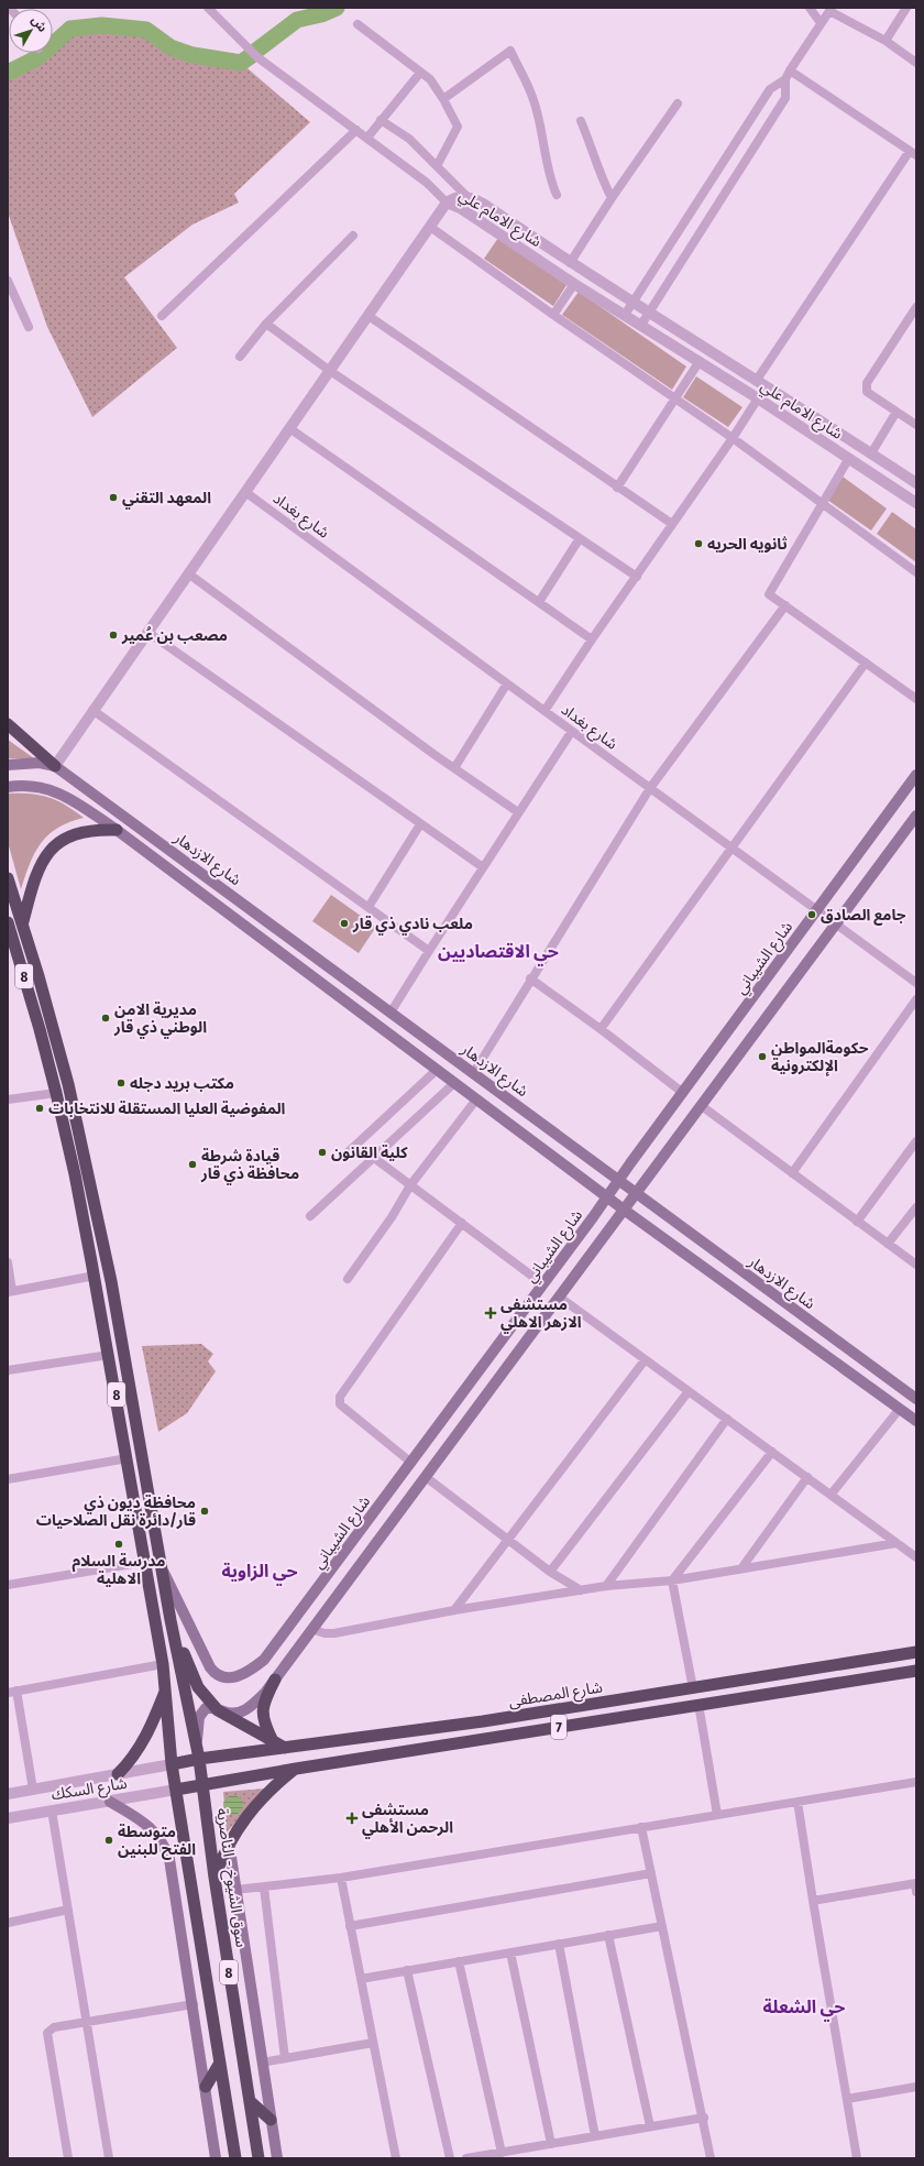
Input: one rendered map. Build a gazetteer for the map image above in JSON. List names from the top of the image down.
{
  "streets": {
    "highway": [
      "8",
      "شارع المصطفى",
      "7",
      "سوق الشيوخ - الناصرية"
    ],
    "main road": ["شارع الازدهار", "شارع الشيباني"],
    "street": ["شارع الامام علي", "شارع بغداد", "شارع السكك"]
  },
  "crossings": [
    ["شارع بغداد", "شارع الشيباني"],
    ["شارع الازدهار", "شارع الشيباني"],
    ["شارع الشيباني", "8"],
    ["8", "شارع المصطفى"],
    ["8", "7"],
    ["8", "شارع السكك"],
    ["8", "سوق الشيوخ - الناصرية"],
    ["شارع المصطفى", "7"],
    ["شارع المصطفى", "سوق الشيوخ - الناصرية"],
    ["7", "شارع السكك"],
    ["7", "سوق الشيوخ - الناصرية"]
  ],
  "districts": ["حي الاقتصاديين", "حي الزاوية", "حي الشعلة"],
  "places": {
    "other": [
      "المعهد التقني",
      "ثانويه الحريه",
      "مصعب بن عُمير",
      "جامع الصادق",
      "ملعب نادي ذي قار",
      "مديرية الامن الوطني ذي قار",
      "حكومةالمواطن الإلكترونية",
      "مكتب بريد دجله",
      "المفوضية العليا المستقلة للانتخابات",
      "كلية القانون",
      "قيادة شرطة محافظة ذي قار",
      "محافظة ديون ذي قار/دائرة نقل الصلاحيات",
      "مدرسة السلام الاهلية",
      "متوسطة الفتح للبنين"
    ],
    "health": ["مستشفى الازهر الاهلي", "مستشفى الرحمن الأهلي"]
  },
  "north": "top right"
}
